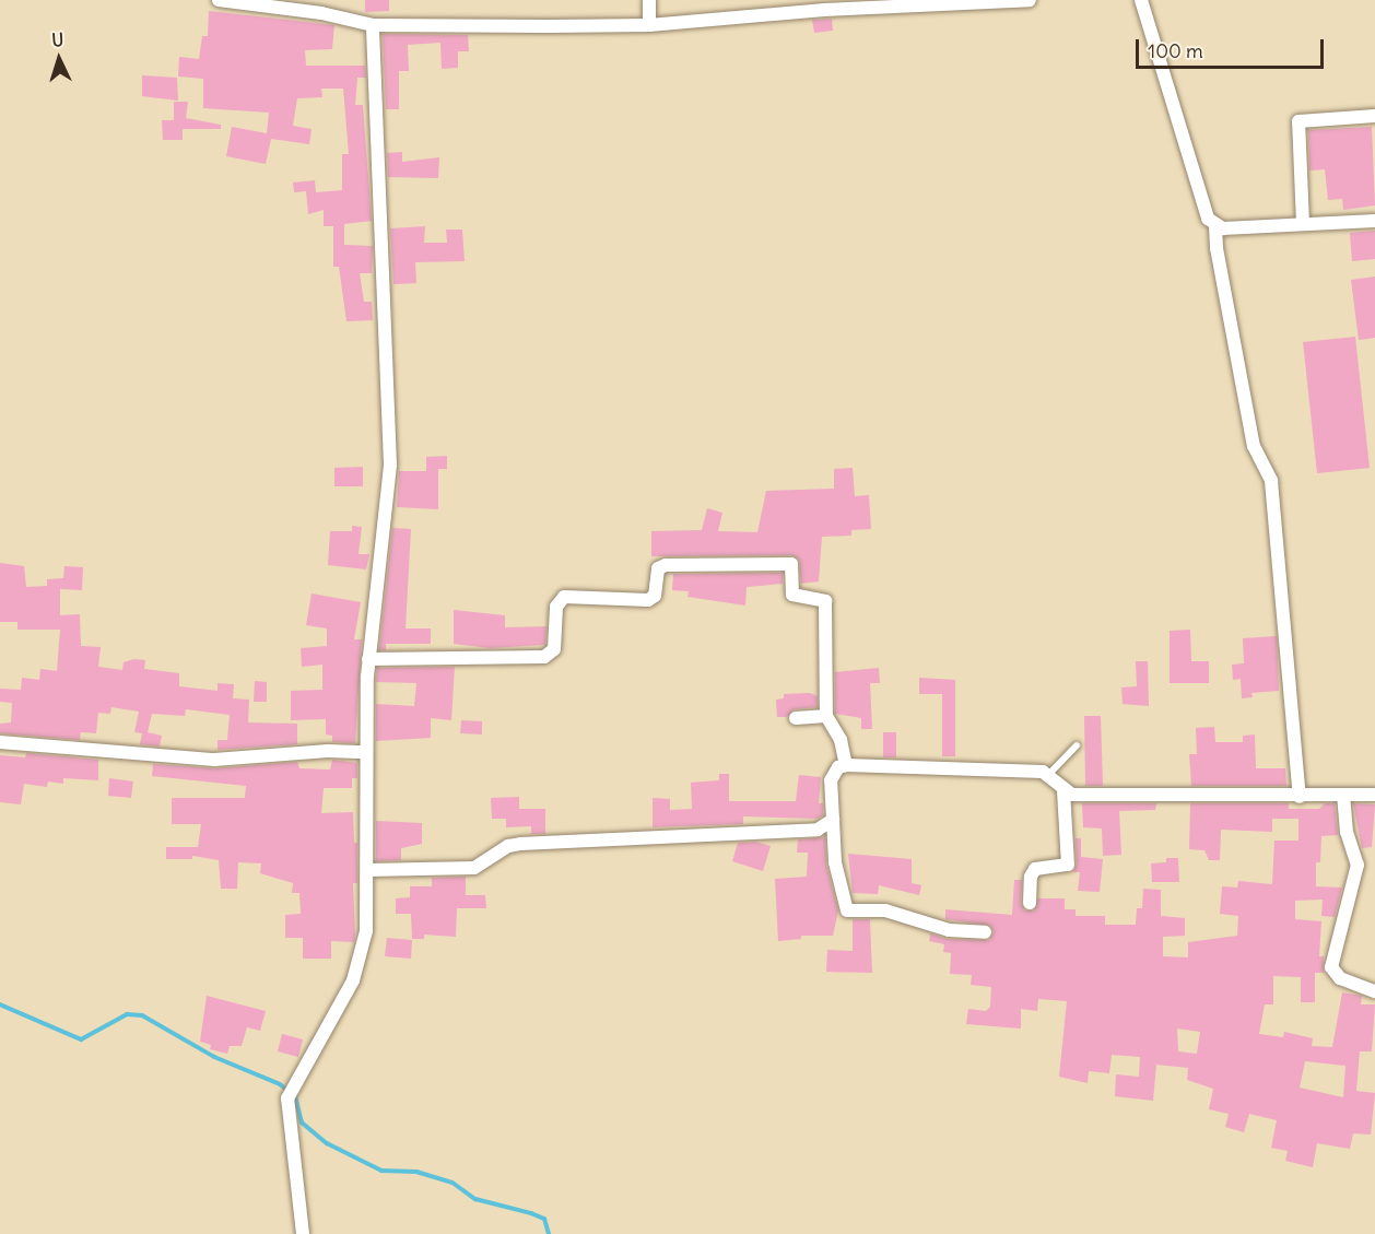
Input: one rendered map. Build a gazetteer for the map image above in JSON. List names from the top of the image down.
{
  "scale_bar": "100 m",
  "north": "top"
}
